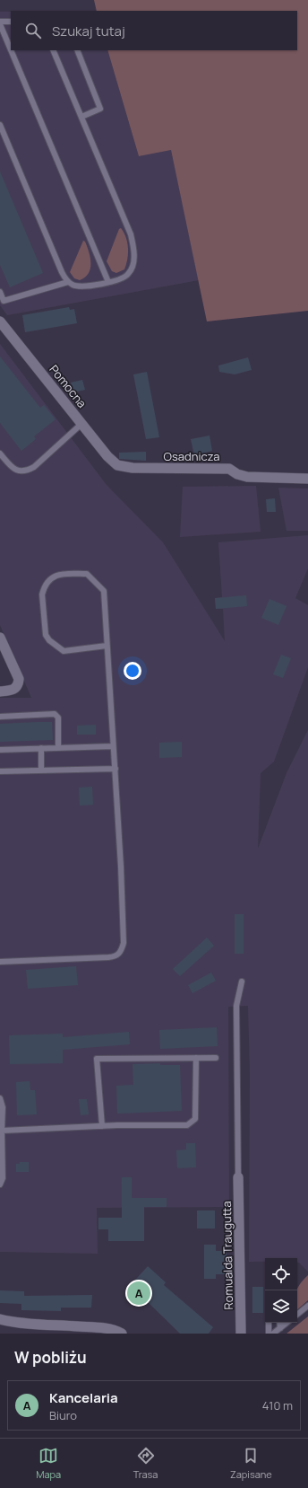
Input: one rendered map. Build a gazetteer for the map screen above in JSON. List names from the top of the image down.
{
  "streets": {
    "street": ["Pomocna", "Osadnicza", "Romualda Traugutta"]
  },
  "crossings": [
    ["Pomocna", "Osadnicza"]
  ],
  "page": {
    "search": "Szukaj tutaj",
    "pins": "A",
    "heading": "W pobliżu",
    "list": [
      {
        "mark": "A",
        "name": "Kancelaria",
        "note": "Biuro",
        "value": "410 m"
      }
    ],
    "nav": ["Mapa", "Trasa", "Zapisane"]
  }
}
